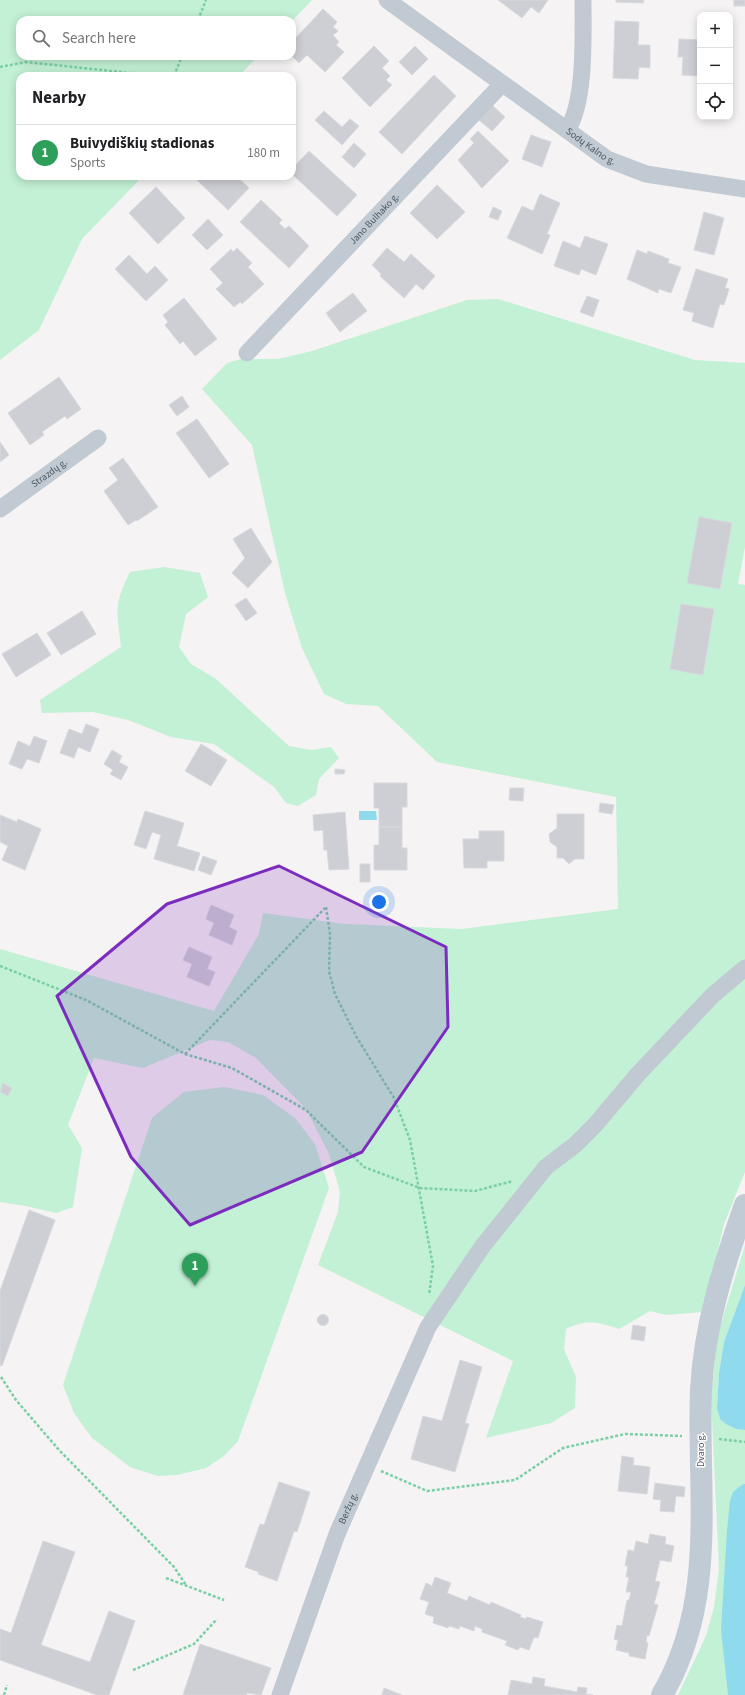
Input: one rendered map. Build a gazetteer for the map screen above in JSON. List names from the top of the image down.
{
  "streets": {
    "main road": ["Dvaro g."],
    "street": [
      "Sodų Kalno g.",
      "Jano Bulhako g.",
      "Strazdų g.",
      "Beržų g."
    ]
  },
  "page": {
    "map_buttons": ["+", "−"],
    "search": "Search here",
    "heading": "Nearby",
    "list": [
      {
        "mark": "1",
        "name": "Buivydiškių stadionas",
        "note": "Sports",
        "value": "180 m"
      }
    ],
    "pins": "1"
  }
}
